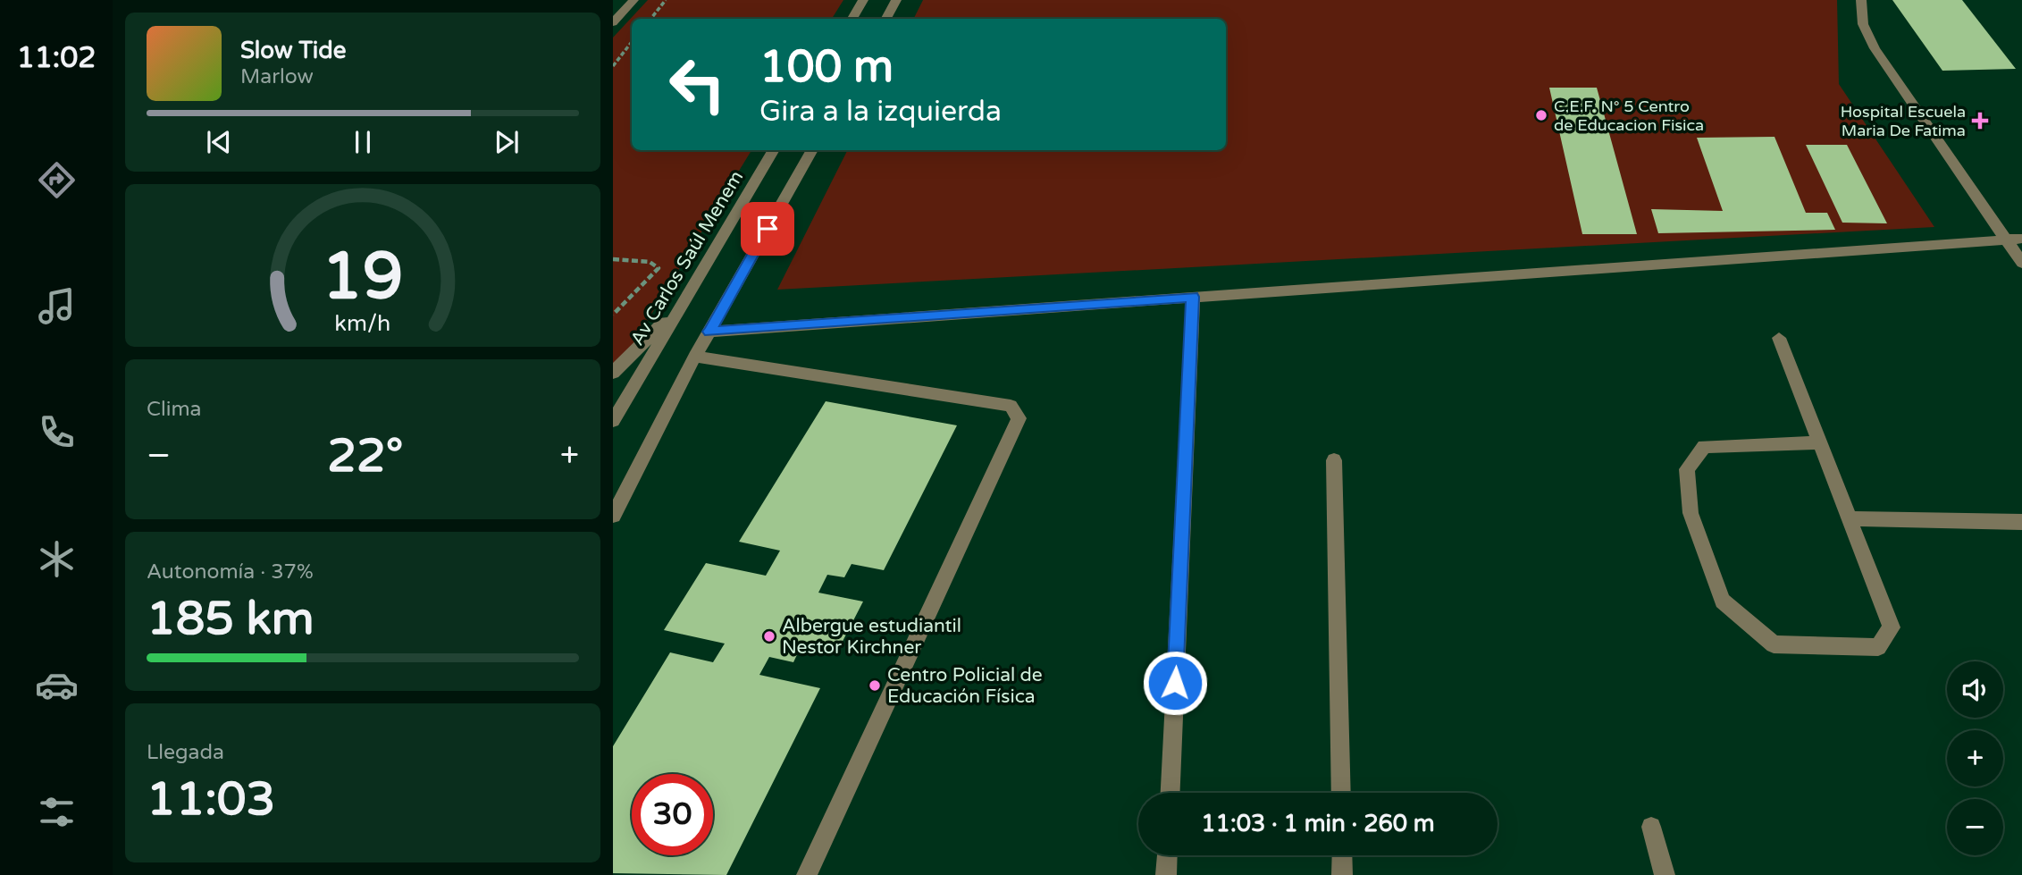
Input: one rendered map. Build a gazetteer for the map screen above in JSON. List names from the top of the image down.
{
  "streets": {
    "street": ["Av Carlos Saúl Menem"]
  },
  "places": {
    "other": ["C.E.F. N° 5 Centro de Educacion Fisica", "Albergue estudiantil Nestor Kirchner", "Centro Policial de Educación Física"],
    "health": ["Hospital Escuela Maria De Fatima"]
  },
  "page": {
    "tabs": "11:02",
    "turn": ["100 m", "Gira a la izquierda"],
    "song": ["Slow Tide", "Marlow"],
    "tile": [
      "Clima",
      ["Autonomía · 37%", "185 km"],
      ["Llegada", "11:03"]
    ],
    "heat": ["−", "22°", "+"],
    "map_buttons": ["+", "−"],
    "limit": "30",
    "trip": "11:03 · 1 min · 260 m",
    "gauge": ["19", "km/h"]
  }
}
